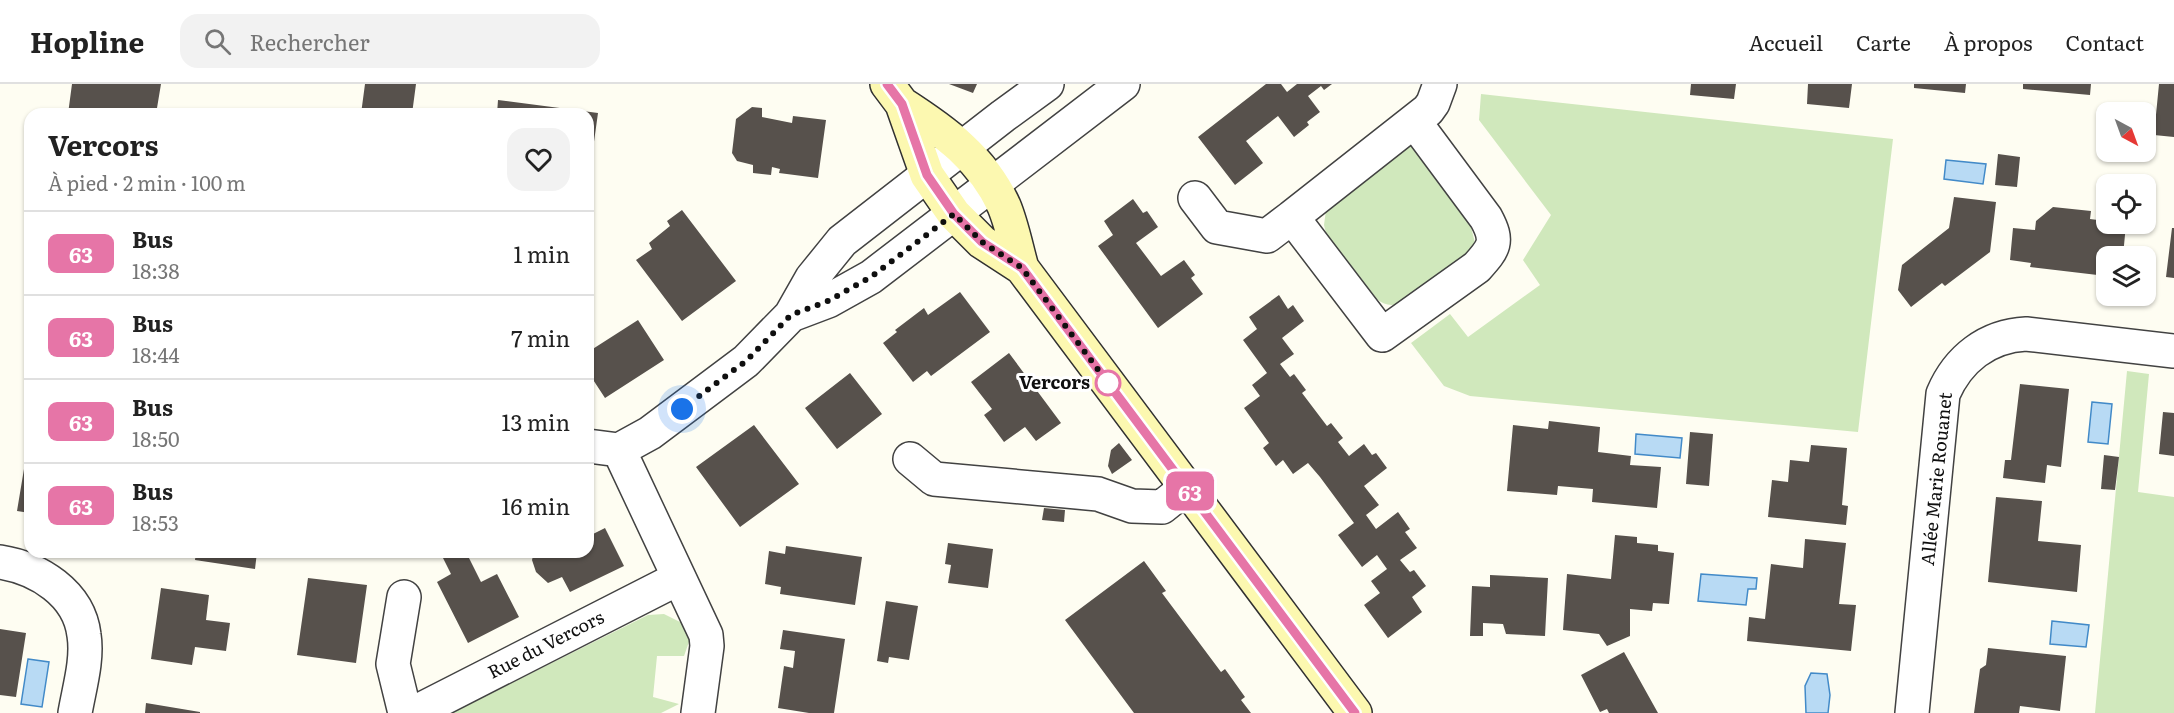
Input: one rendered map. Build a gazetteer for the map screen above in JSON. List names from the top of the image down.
{
  "streets": {
    "street": ["Allée Marie Rouanet", "Rue du Vercors"]
  },
  "places": ["Vercors"],
  "lines": ["bus line 63"],
  "north": "bottom right",
  "page": {
    "header": "Hopline",
    "search": "Rechercher",
    "nav": [
      "Accueil",
      "Carte",
      "À propos",
      "Contact"
    ],
    "on_map": "63",
    "heading": ["Vercors", "À pied · 2 min · 100 m"],
    "list": [
      {
        "mark": "63",
        "name": "Bus",
        "note": "18:38",
        "value": "1 min"
      },
      {
        "mark": "63",
        "name": "Bus",
        "note": "18:44",
        "value": "7 min"
      },
      {
        "mark": "63",
        "name": "Bus",
        "note": "18:50",
        "value": "13 min"
      },
      {
        "mark": "63",
        "name": "Bus",
        "note": "18:53",
        "value": "16 min"
      }
    ]
  }
}
